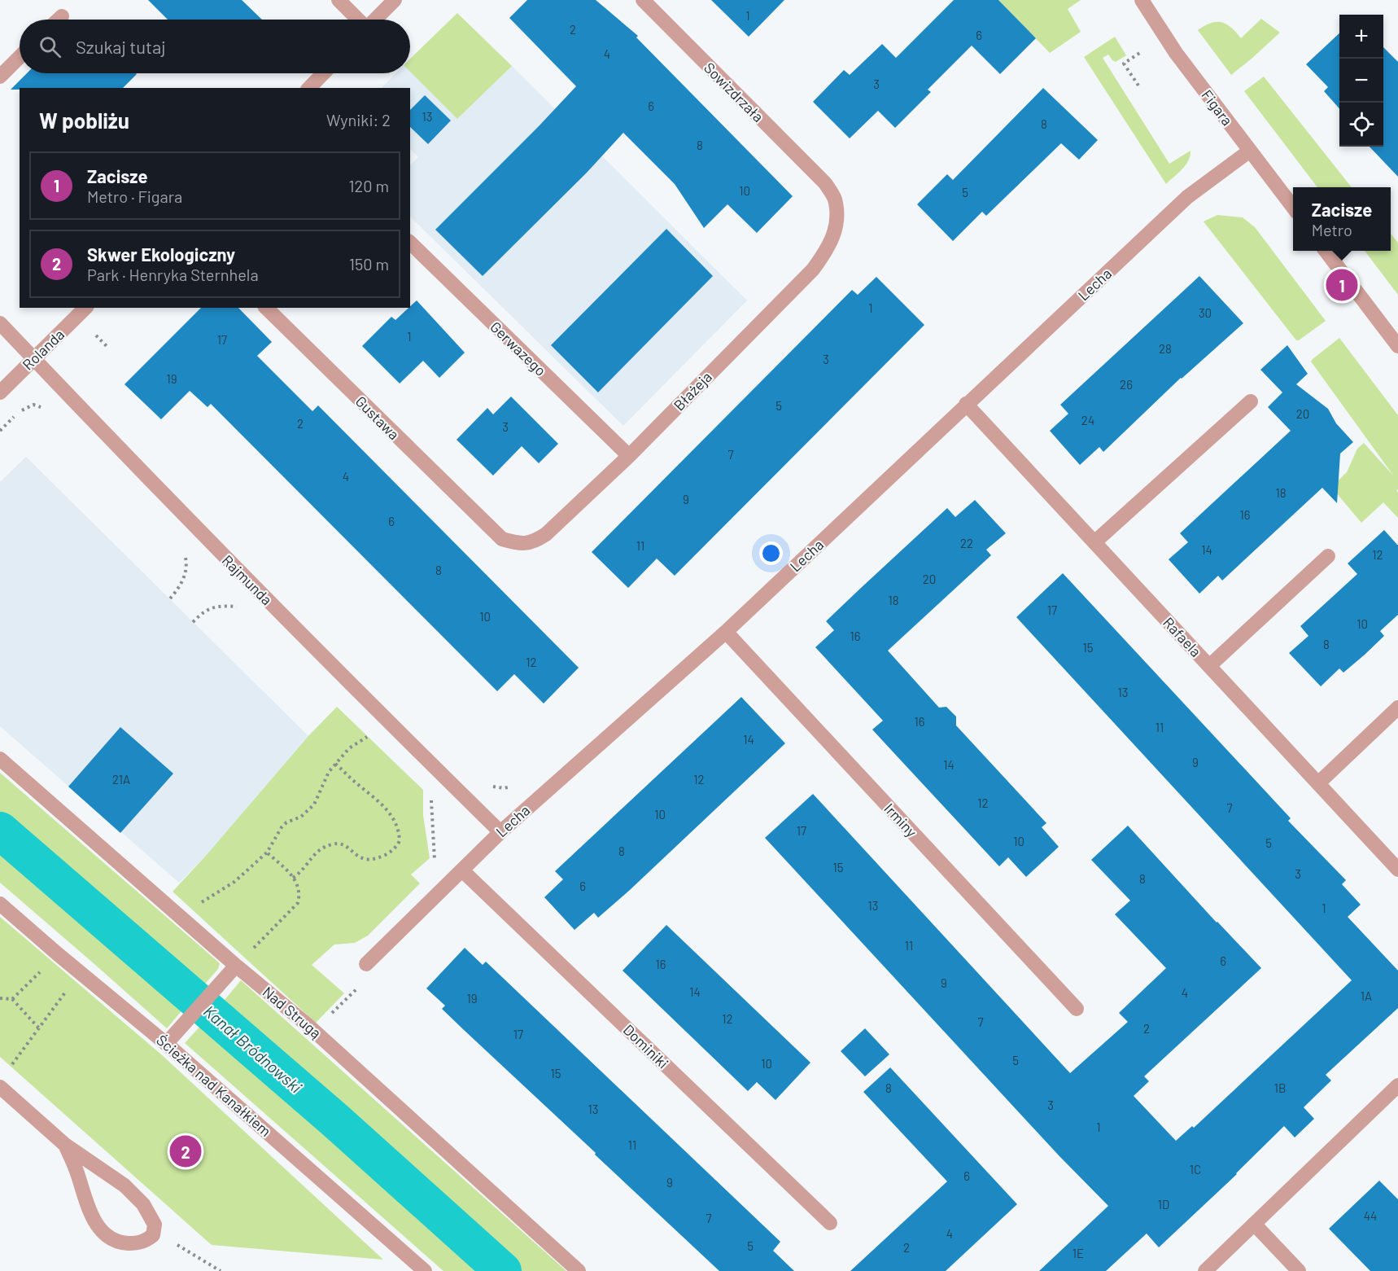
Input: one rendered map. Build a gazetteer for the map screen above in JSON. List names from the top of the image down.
{
  "streets": {
    "street": [
      "Sowizdrzała",
      "Figara",
      "Lecha",
      "Gerwazego",
      "Rolanda",
      "Błażeja",
      "Gustawa",
      "Rajmunda",
      "Rafaela",
      "Irminy",
      "Nad Strugą",
      "Dominiki",
      "Ścieżka nad Kanałkiem"
    ]
  },
  "crossings": [
    ["Sowizdrzała", "Błażeja"],
    ["Figara", "Lecha"],
    ["Lecha", "Rajmunda"],
    ["Lecha", "Rafaela"],
    ["Lecha", "Irminy"],
    ["Lecha", "Dominiki"],
    ["Gerwazego", "Błażeja"],
    ["Rolanda", "Rajmunda"],
    ["Błażeja", "Gustawa"]
  ],
  "water": ["Kanał Bródnowski"],
  "house_numbers": [
    "1",
    "2",
    "6",
    "4",
    "3",
    "6",
    "13",
    "8",
    "8",
    "10",
    "5",
    "1",
    "30",
    "1",
    "17",
    "28",
    "3",
    "19",
    "26",
    "5",
    "20",
    "24",
    "2",
    "3",
    "7",
    "4",
    "18",
    "9",
    "16",
    "6",
    "22",
    "11",
    "14",
    "12",
    "8",
    "20",
    "18",
    "17",
    "10",
    "10",
    "16",
    "8",
    "15",
    "12",
    "13",
    "16",
    "11",
    "14",
    "9",
    "14",
    "21A",
    "12",
    "12",
    "7",
    "10",
    "17",
    "10",
    "5",
    "8",
    "15",
    "3",
    "8",
    "6",
    "13",
    "1",
    "11",
    "6",
    "16",
    "9",
    "14",
    "4",
    "1A",
    "19",
    "12",
    "7",
    "2",
    "17",
    "5",
    "10",
    "15",
    "8",
    "1B",
    "3",
    "13",
    "1",
    "11",
    "1C",
    "6",
    "9",
    "1D",
    "44",
    "7",
    "4",
    "5",
    "2",
    "1E"
  ],
  "page": {
    "map_buttons": ["+", "−"],
    "search": "Szukaj tutaj",
    "heading": ["W pobliżu", "Wyniki: 2"],
    "list": [
      {
        "mark": "1",
        "name": "Zacisze",
        "note": "Metro · Figara",
        "value": "120 m"
      },
      {
        "mark": "2",
        "name": "Skwer Ekologiczny",
        "note": "Park · Henryka Sternhela",
        "value": "150 m"
      }
    ],
    "popup": ["Zacisze", "Metro"],
    "pins": ["1", "2"]
  }
}
